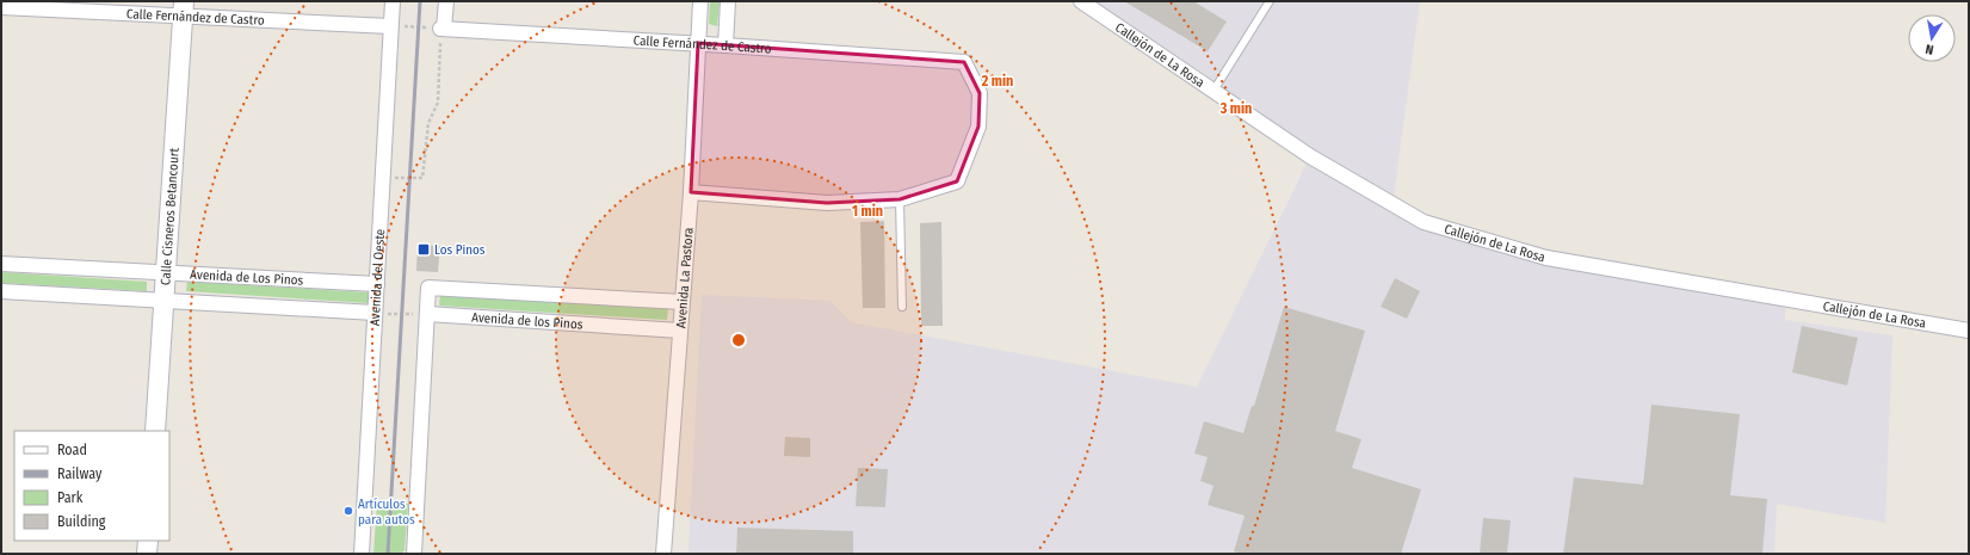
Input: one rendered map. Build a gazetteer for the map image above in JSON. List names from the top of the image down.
{
  "streets": {
    "street": [
      "Calle Fernández de Castro",
      "Callejón de La Rosa",
      "Calle Cisneros Betancourt",
      "Avenida de Los Pinos",
      "Avenida del Oeste",
      "Avenida La Pastora",
      "Avenida de los Pinos"
    ]
  },
  "crossings": [
    ["Calle Fernández de Castro", "Calle Cisneros Betancourt"],
    ["Calle Fernández de Castro", "Avenida del Oeste"],
    ["Calle Fernández de Castro", "Avenida La Pastora"],
    ["Calle Cisneros Betancourt", "Avenida de Los Pinos"],
    ["Avenida de Los Pinos", "Avenida del Oeste"],
    ["Avenida La Pastora", "Avenida de los Pinos"]
  ],
  "places": {
    "transit": ["Los Pinos"],
    "other": ["Artículos para autos"]
  },
  "legend": [
    "Road",
    "Railway",
    "Park",
    "Building"
  ],
  "north": "bottom",
  "rings": ["2 min", "3 min", "1 min"]
}
